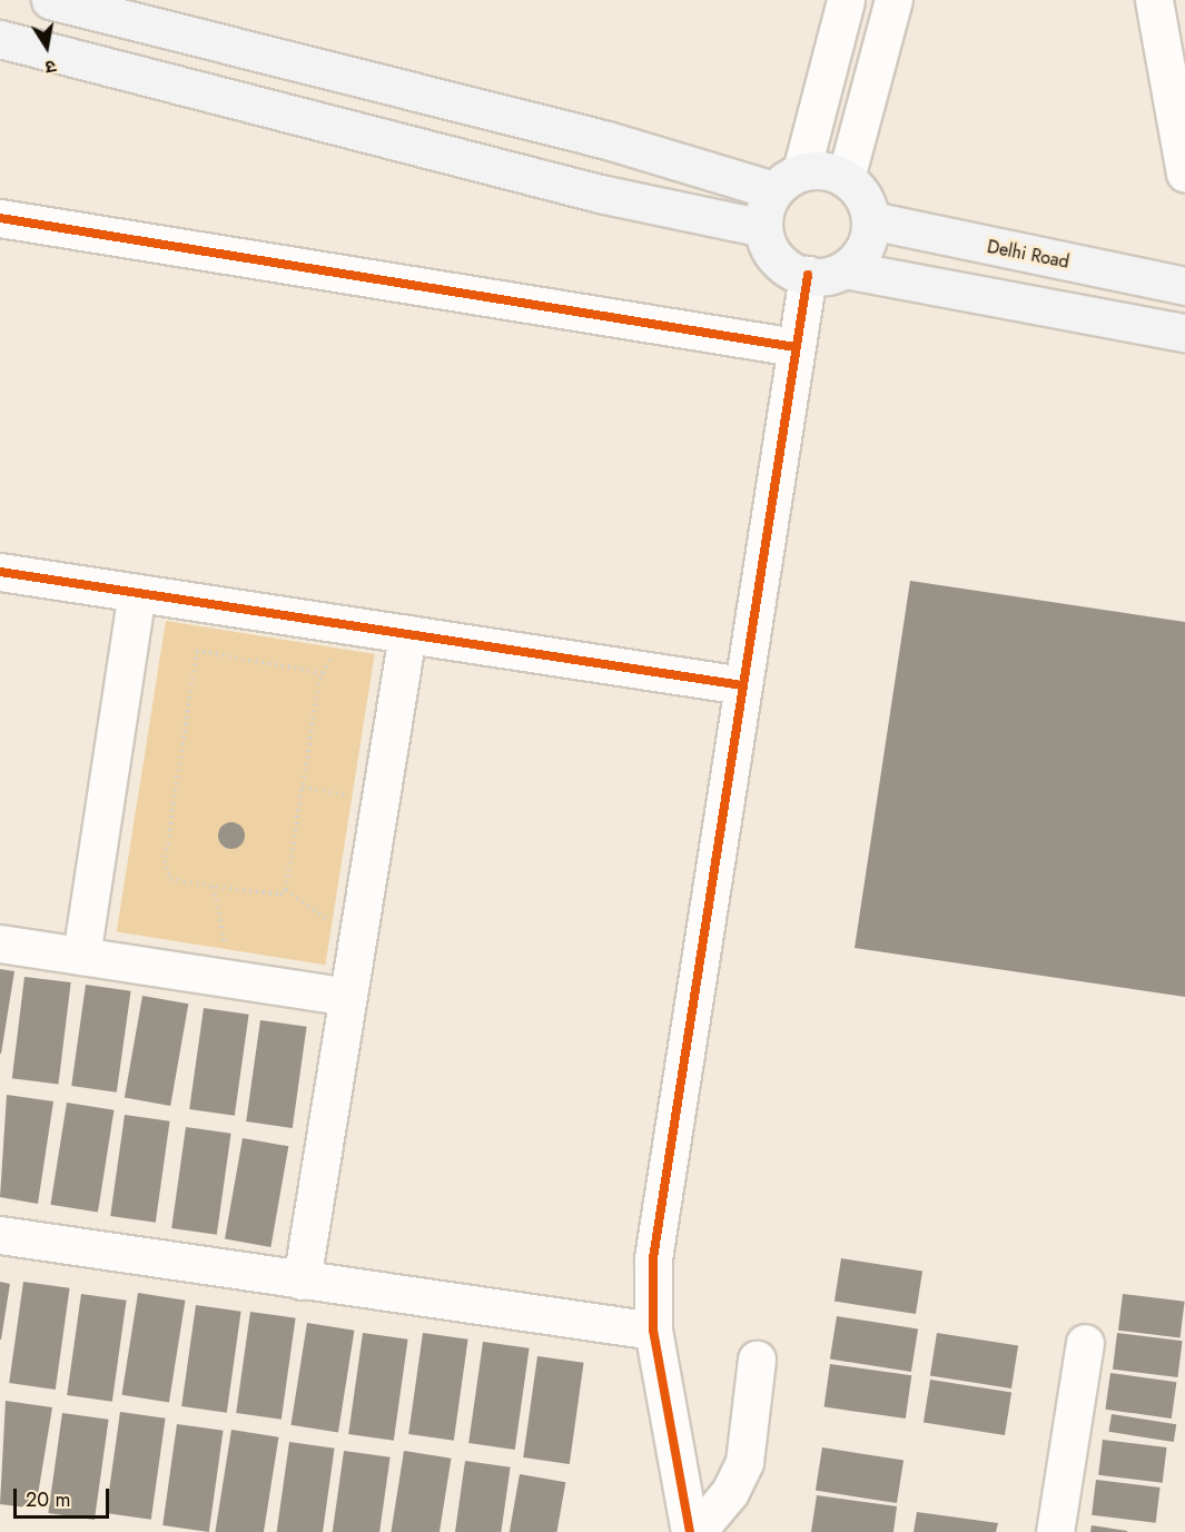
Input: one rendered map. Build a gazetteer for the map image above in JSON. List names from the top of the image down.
{
  "streets": {
    "main road": ["Delhi Road"]
  },
  "scale_bar": "20 m",
  "north": "bottom"
}
